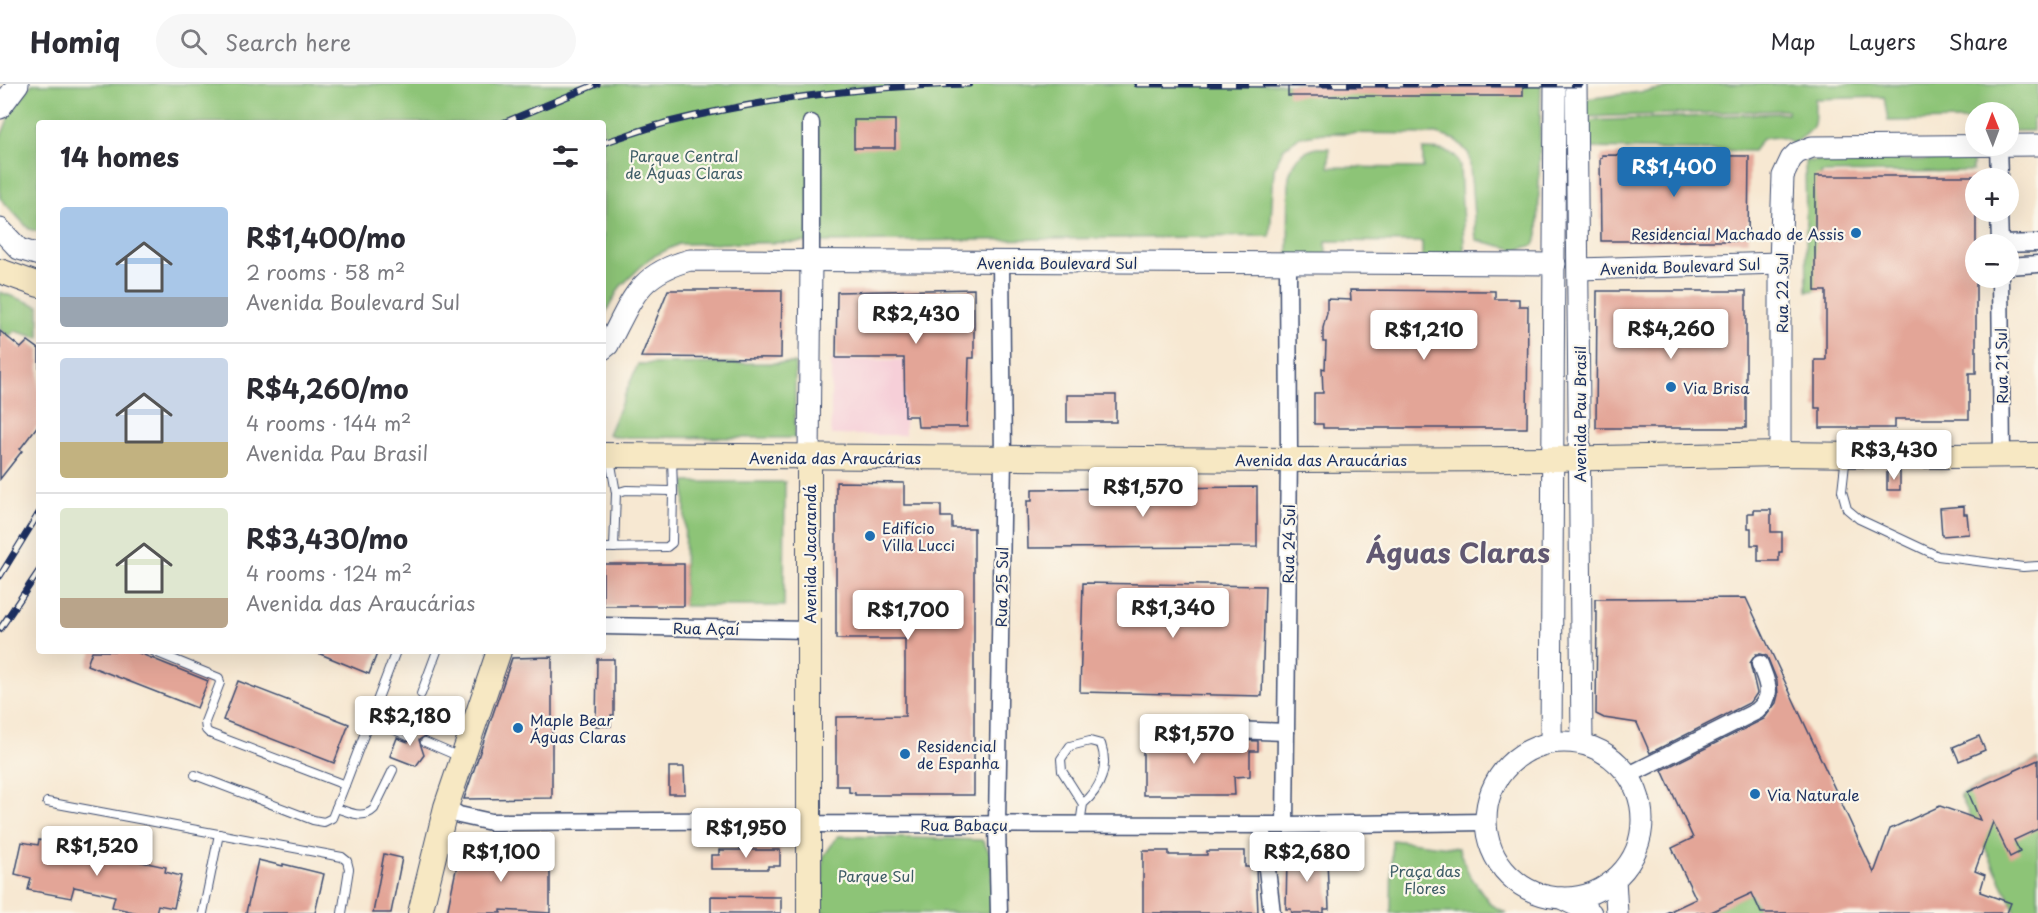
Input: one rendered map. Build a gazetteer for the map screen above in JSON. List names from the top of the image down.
{
  "streets": {
    "main road": ["Avenida das Araucárias", "Avenida Jacarandá"],
    "street": [
      "Avenida Boulevard Sul",
      "Rua 22 Sul",
      "Rua 21 Sul",
      "Avenida Pau Brasil",
      "Rua 24 Sul",
      "Rua 25 Sul",
      "Rua Açaí",
      "Rua Babaçu"
    ]
  },
  "crossings": [
    ["Avenida Boulevard Sul", "Rua 22 Sul"],
    ["Avenida Boulevard Sul", "Avenida Pau Brasil"],
    ["Avenida Boulevard Sul", "Rua 24 Sul"],
    ["Avenida Boulevard Sul", "Avenida Jacarandá"],
    ["Avenida Boulevard Sul", "Rua 25 Sul"],
    ["Rua 22 Sul", "Avenida das Araucárias"],
    ["Rua 21 Sul", "Avenida das Araucárias"],
    ["Avenida Pau Brasil", "Avenida das Araucárias"],
    ["Avenida Pau Brasil", "Rua Babaçu"],
    ["Avenida das Araucárias", "Rua 24 Sul"],
    ["Avenida das Araucárias", "Avenida Jacarandá"],
    ["Avenida das Araucárias", "Rua 25 Sul"],
    ["Rua 24 Sul", "Rua Babaçu"],
    ["Avenida Jacarandá", "Rua Açaí"],
    ["Avenida Jacarandá", "Rua Babaçu"],
    ["Rua 25 Sul", "Rua Babaçu"]
  ],
  "districts": ["Águas Claras"],
  "parks": ["Parque Central de Águas Claras", "Praça das Flores", "Parque Sul"],
  "places": [
    "Residencial Machado de Assis",
    "Via Brisa",
    "Edifício Villa Lucci",
    "Maple Bear Águas Claras",
    "Residencial de Espanha",
    "Via Naturale"
  ],
  "north": "top",
  "page": {
    "header": "Homiq",
    "search": "Search here",
    "nav": ["Map", "Layers", "Share"],
    "map_buttons": ["+", "−"],
    "heading": "14 homes",
    "price": [
      "R$1,400",
      "R$2,430",
      "R$4,260",
      "R$1,210",
      "R$3,430",
      "R$1,570",
      "R$1,340",
      "R$1,700",
      "R$2,180",
      "R$1,570",
      "R$1,950",
      "R$1,520",
      "R$1,100",
      "R$2,680"
    ],
    "list": [
      {
        "name": "R$1,400/mo",
        "note": "2 rooms · 58 m² · Avenida Boulevard Sul"
      },
      {
        "name": "R$4,260/mo",
        "note": "4 rooms · 144 m² · Avenida Pau Brasil"
      },
      {
        "name": "R$3,430/mo",
        "note": "4 rooms · 124 m² · Avenida das Araucárias"
      }
    ]
  }
}
